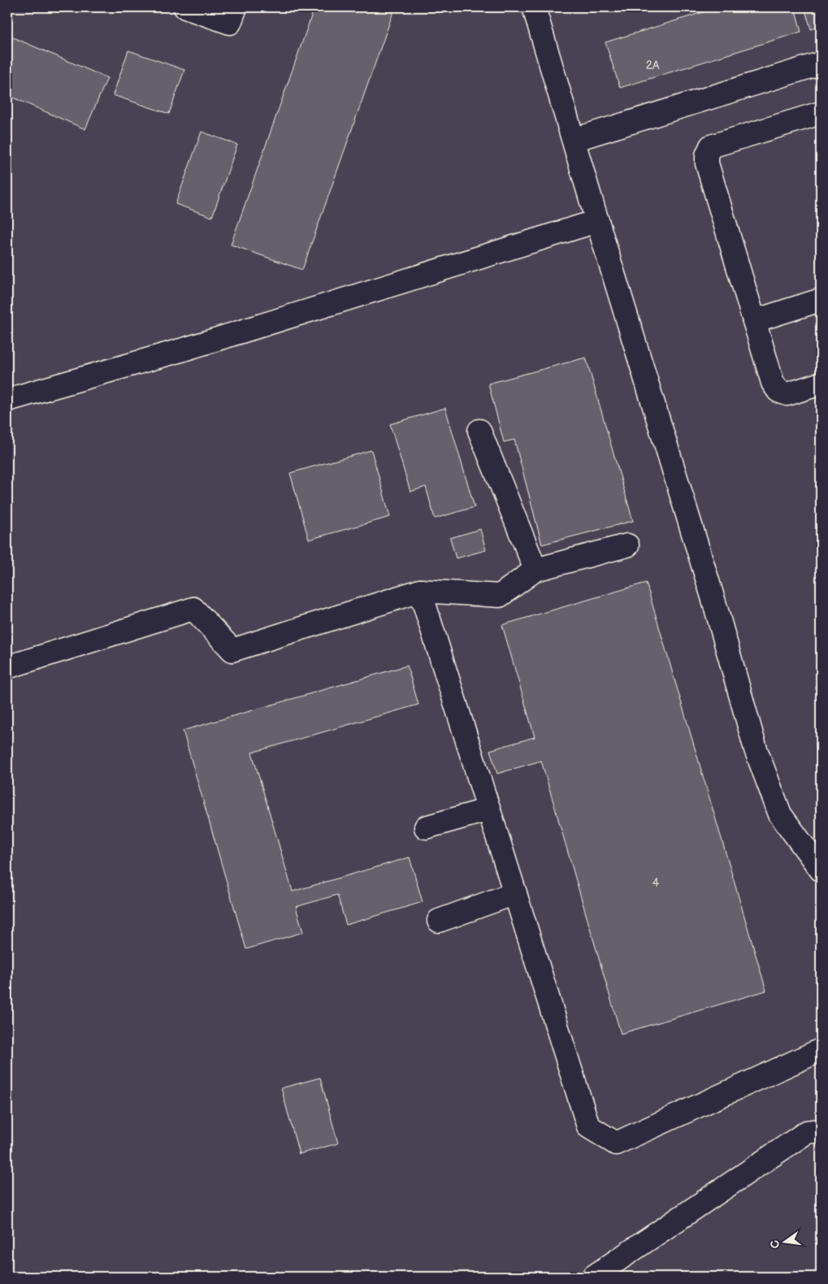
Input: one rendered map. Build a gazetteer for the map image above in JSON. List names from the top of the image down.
{
  "house_numbers": ["2А", "4"],
  "north": "left"
}
